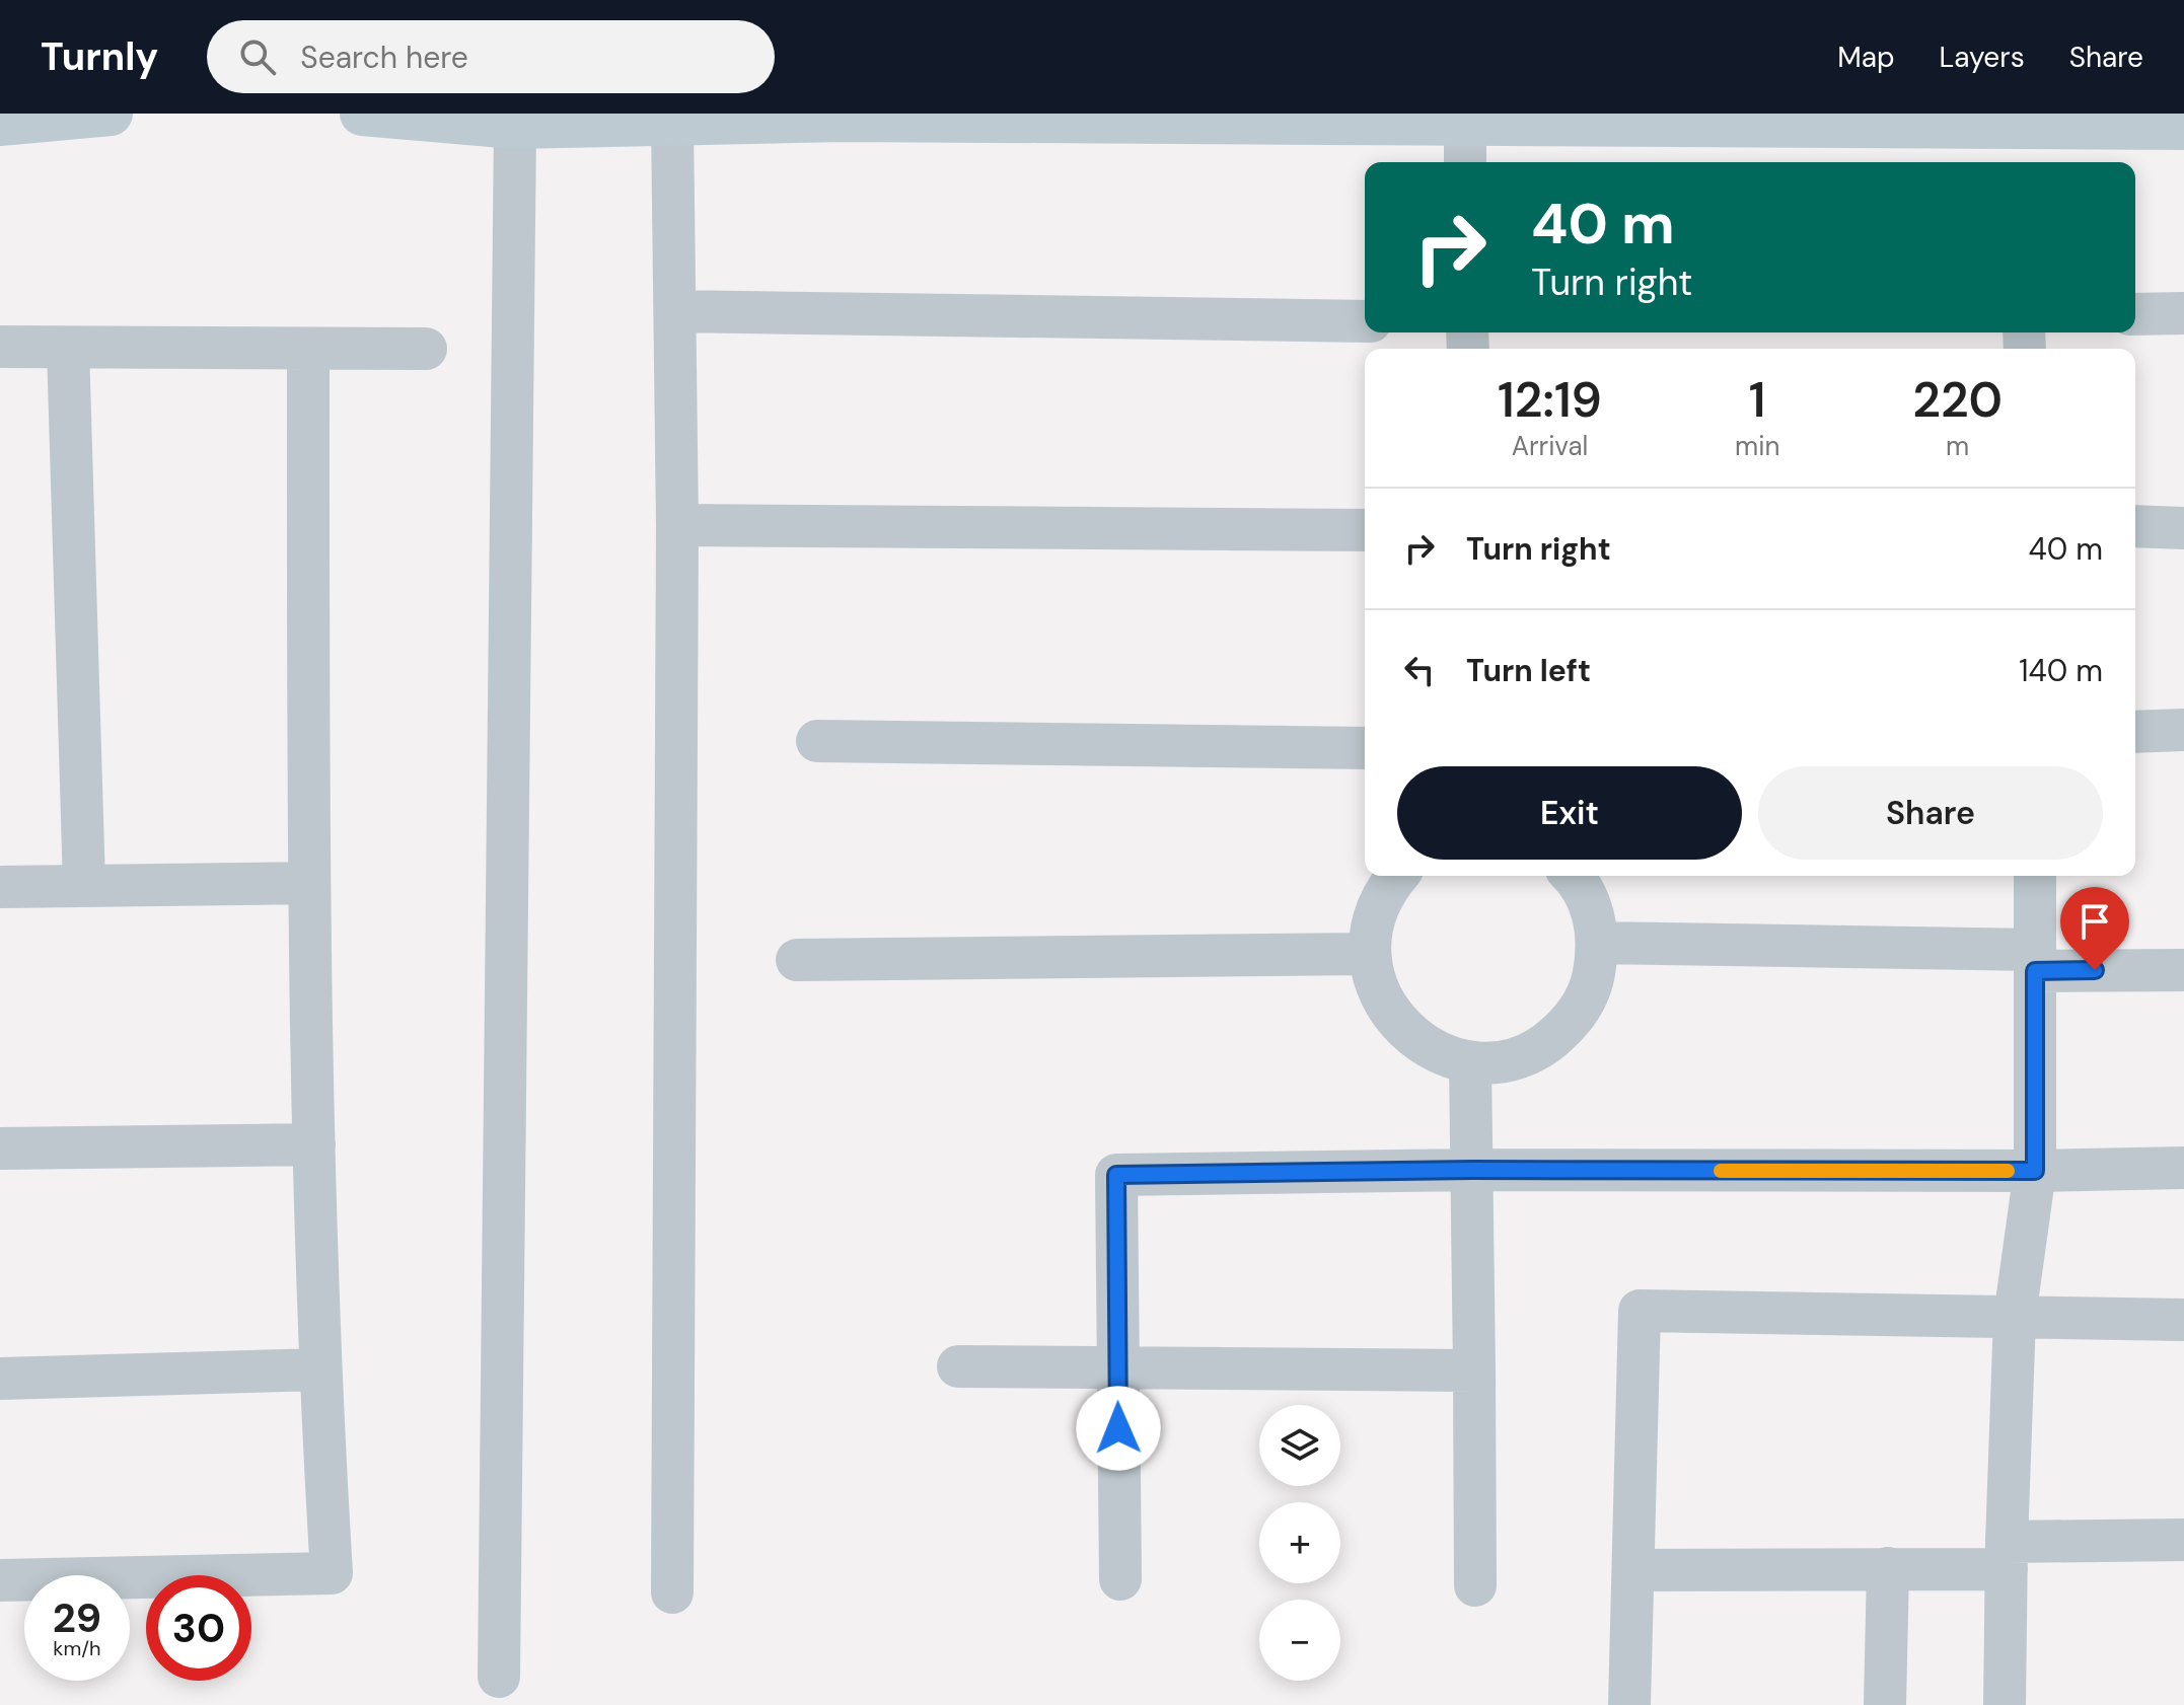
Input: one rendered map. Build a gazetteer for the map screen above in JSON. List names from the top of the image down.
{
  "page": {
    "header": "Turnly",
    "search": "Search here",
    "nav": ["Map", "Layers", "Share"],
    "turn": ["40 m", "Turn right"],
    "eta": [
      "12:19",
      "Arrival",
      "1",
      "min",
      "220",
      "m"
    ],
    "list": [
      {
        "name": "Turn right",
        "value": "40 m"
      },
      {
        "name": "Turn left",
        "value": "140 m"
      }
    ],
    "buttons": ["Exit", "Share"],
    "map_buttons": ["+", "−"],
    "speed": "29 km/h",
    "limit": "30"
  }
}
